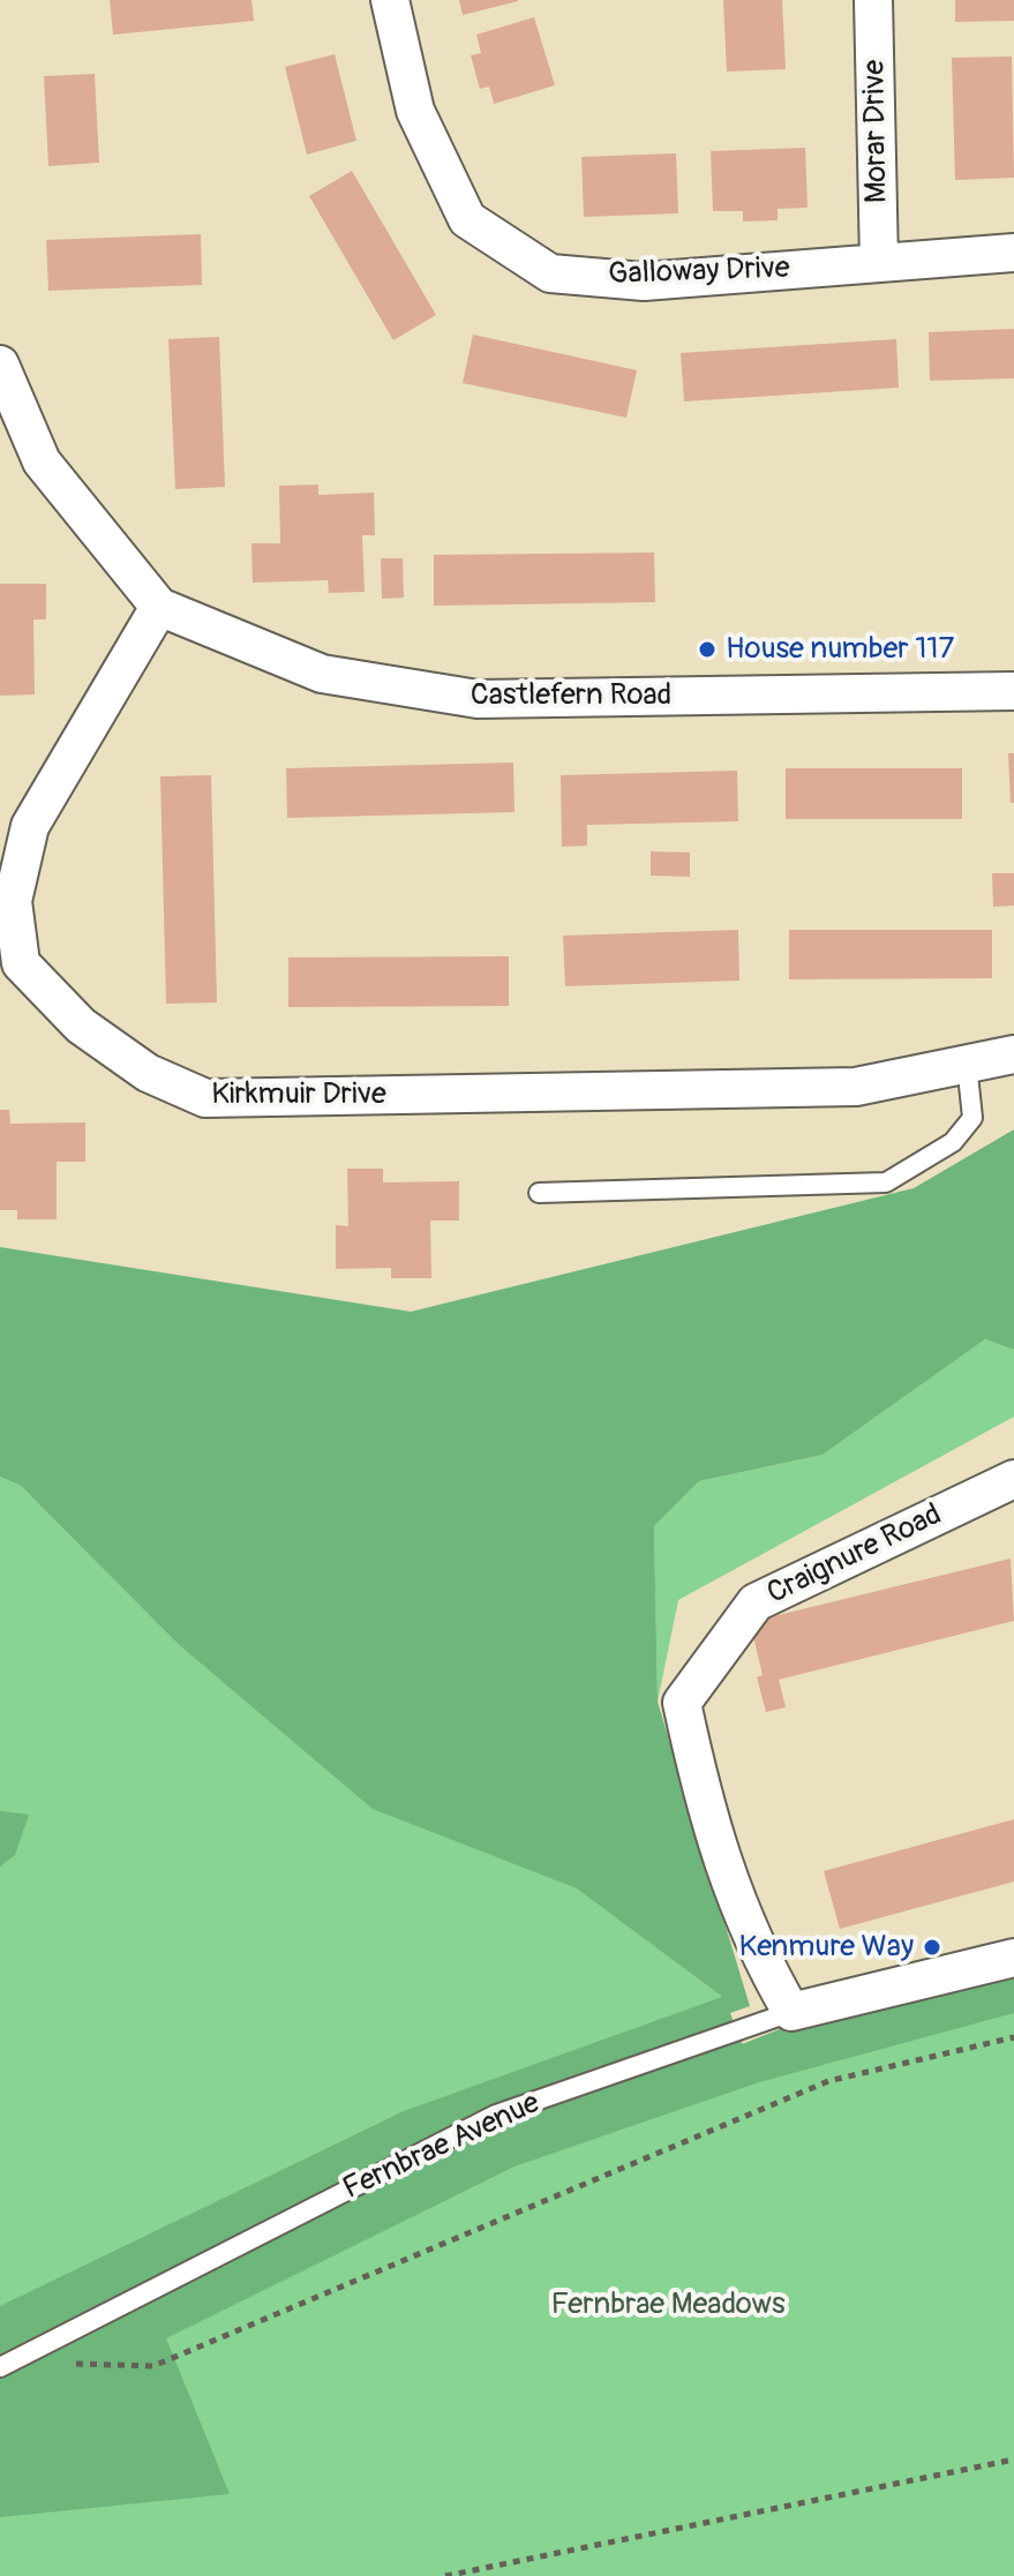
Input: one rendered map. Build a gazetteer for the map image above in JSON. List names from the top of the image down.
{
  "streets": {
    "street": [
      "Morar Drive",
      "Galloway Drive",
      "Castlefern Road",
      "Kirkmuir Drive",
      "Craignure Road",
      "Fernbrae Avenue"
    ]
  },
  "crossings": [
    ["Morar Drive", "Galloway Drive"],
    ["Castlefern Road", "Kirkmuir Drive"],
    ["Craignure Road", "Fernbrae Avenue"]
  ],
  "parks": ["Fernbrae Meadows"],
  "places": ["House number 117", "Kenmure Way"]
}
